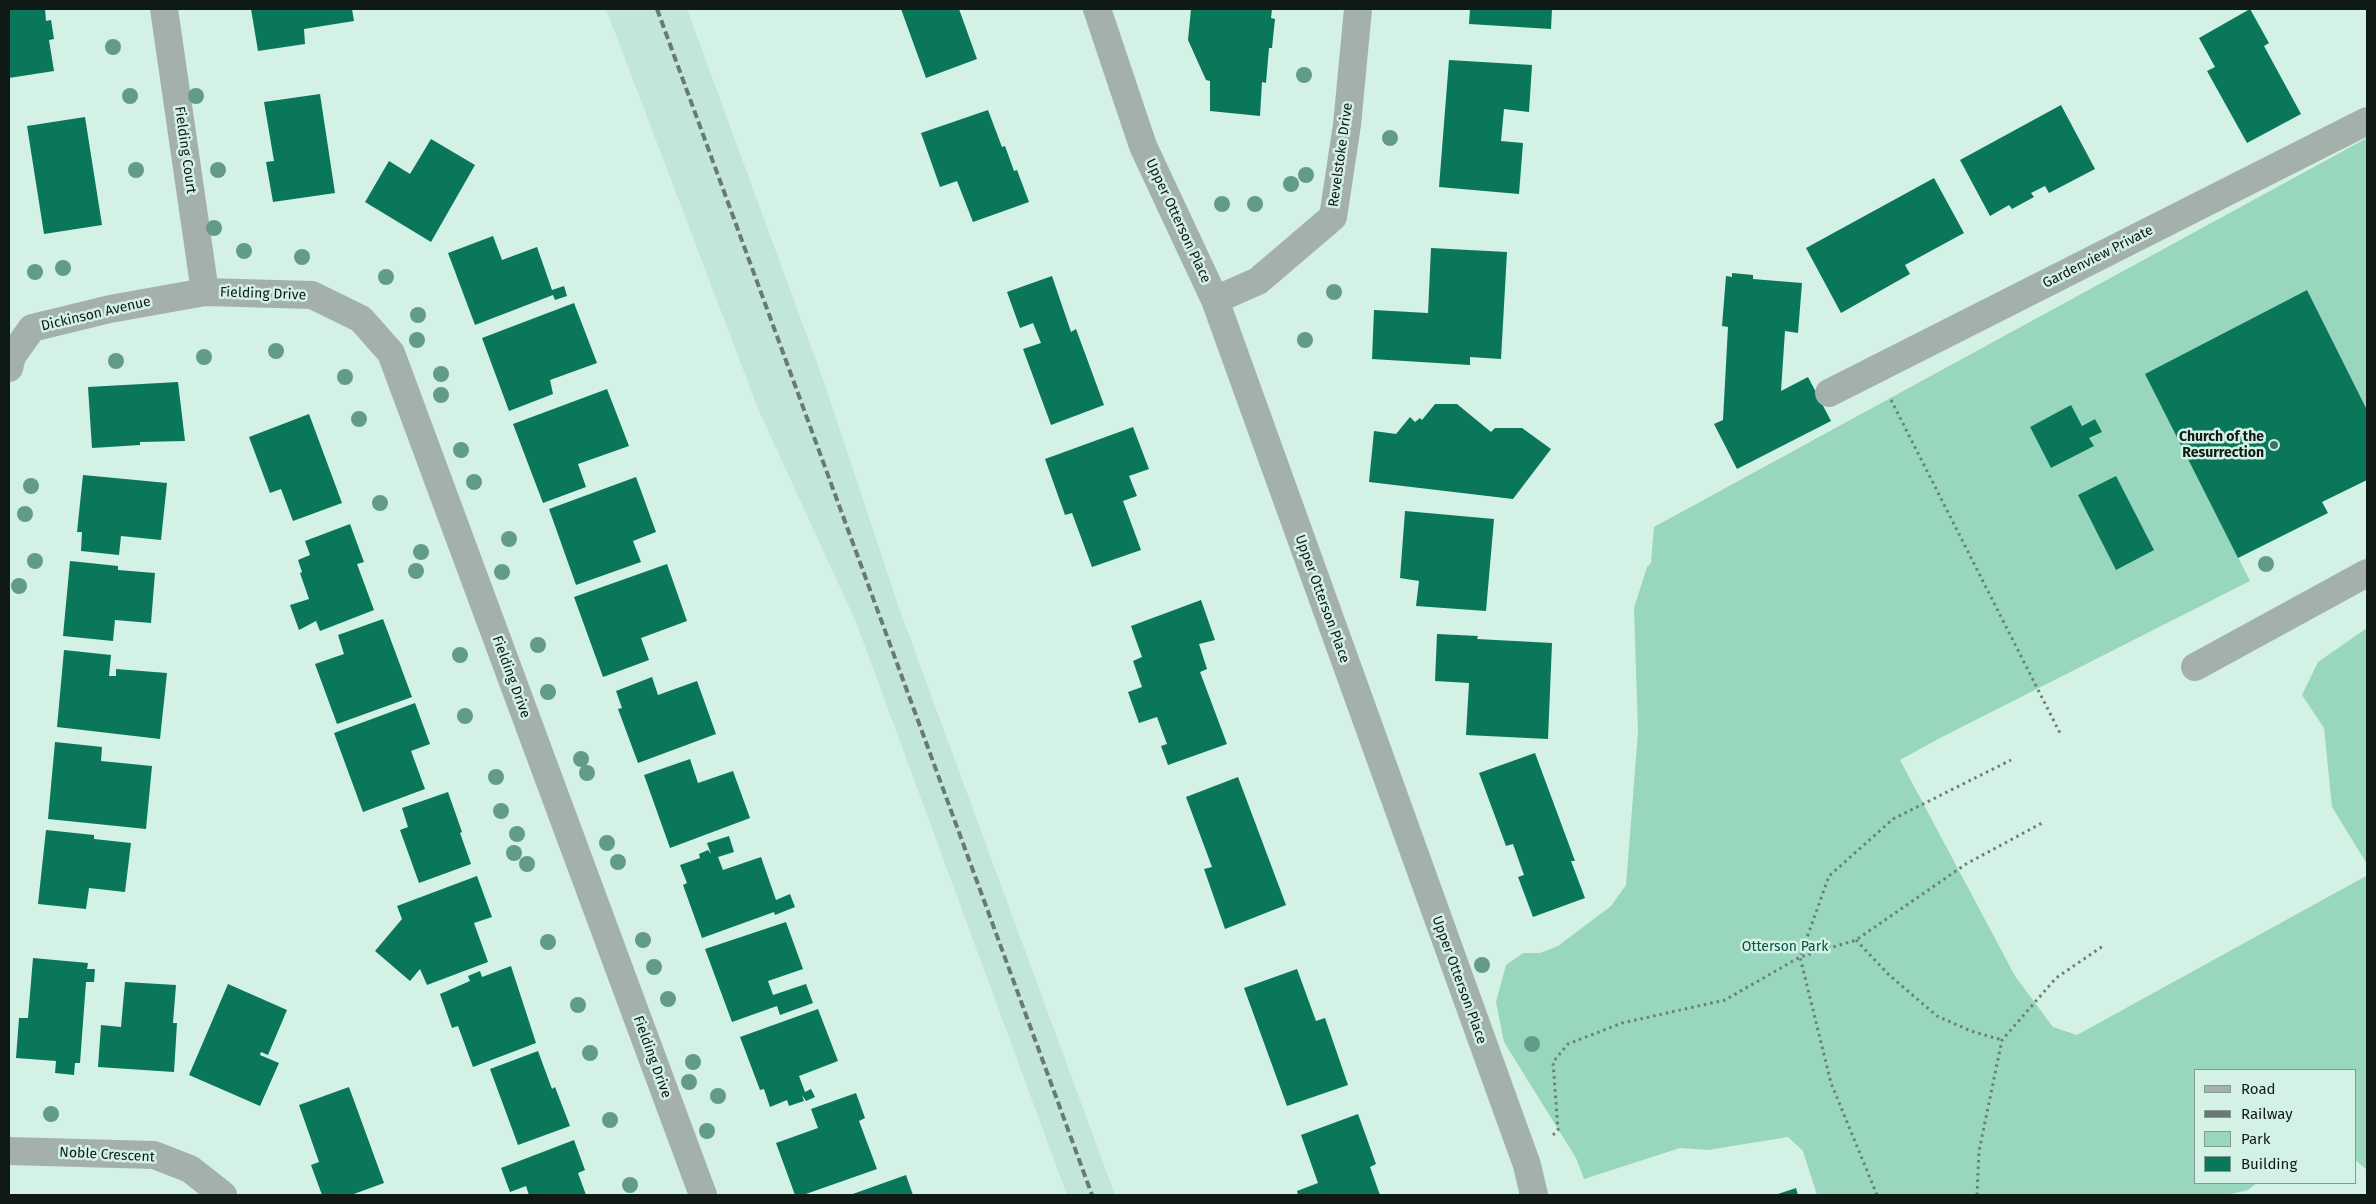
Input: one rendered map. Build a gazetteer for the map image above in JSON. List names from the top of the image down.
{
  "streets": {
    "street": [
      "Fielding Court",
      "Revelstoke Drive",
      "Upper Otterson Place",
      "Gardenview Private",
      "Fielding Drive",
      "Dickinson Avenue",
      "Noble Crescent"
    ]
  },
  "crossings": [
    ["Fielding Court", "Fielding Drive"],
    ["Fielding Court", "Dickinson Avenue"],
    ["Revelstoke Drive", "Upper Otterson Place"],
    ["Fielding Drive", "Dickinson Avenue"]
  ],
  "parks": ["Otterson Park"],
  "places": ["Church of the Resurrection"],
  "legend": [
    "Road",
    "Railway",
    "Park",
    "Building"
  ]
}
